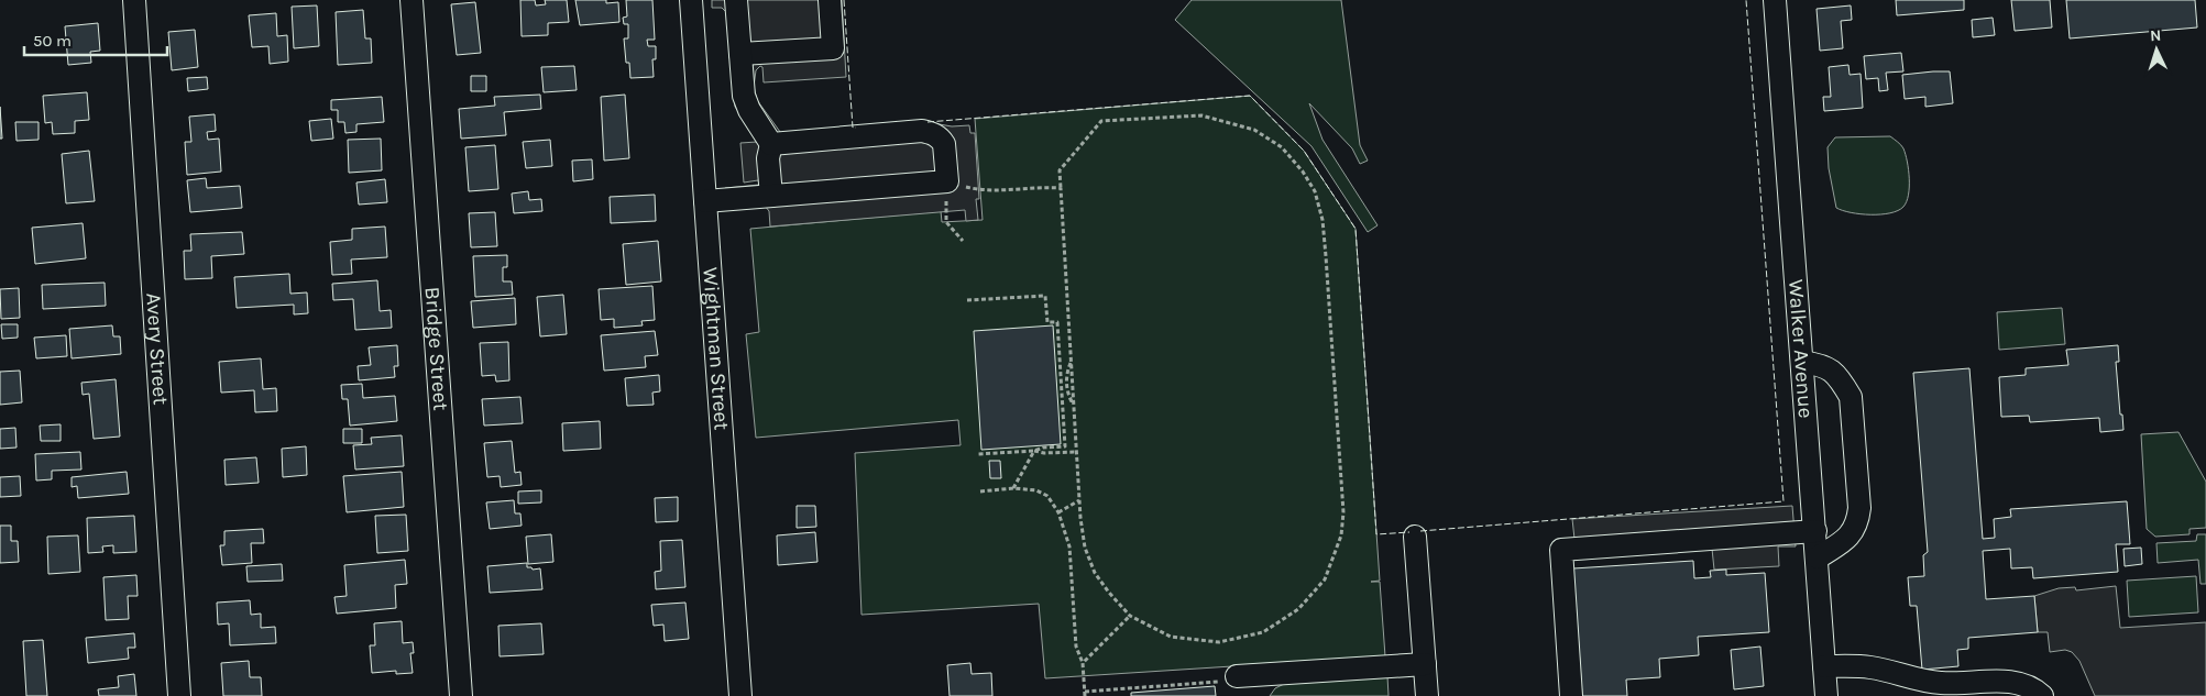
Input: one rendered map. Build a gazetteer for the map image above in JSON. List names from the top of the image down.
{
  "streets": {
    "street": [
      "Bridge Street",
      "Wightman Street",
      "Walker Avenue",
      "Avery Street"
    ]
  },
  "scale_bar": "50 m",
  "north": "top"
}
